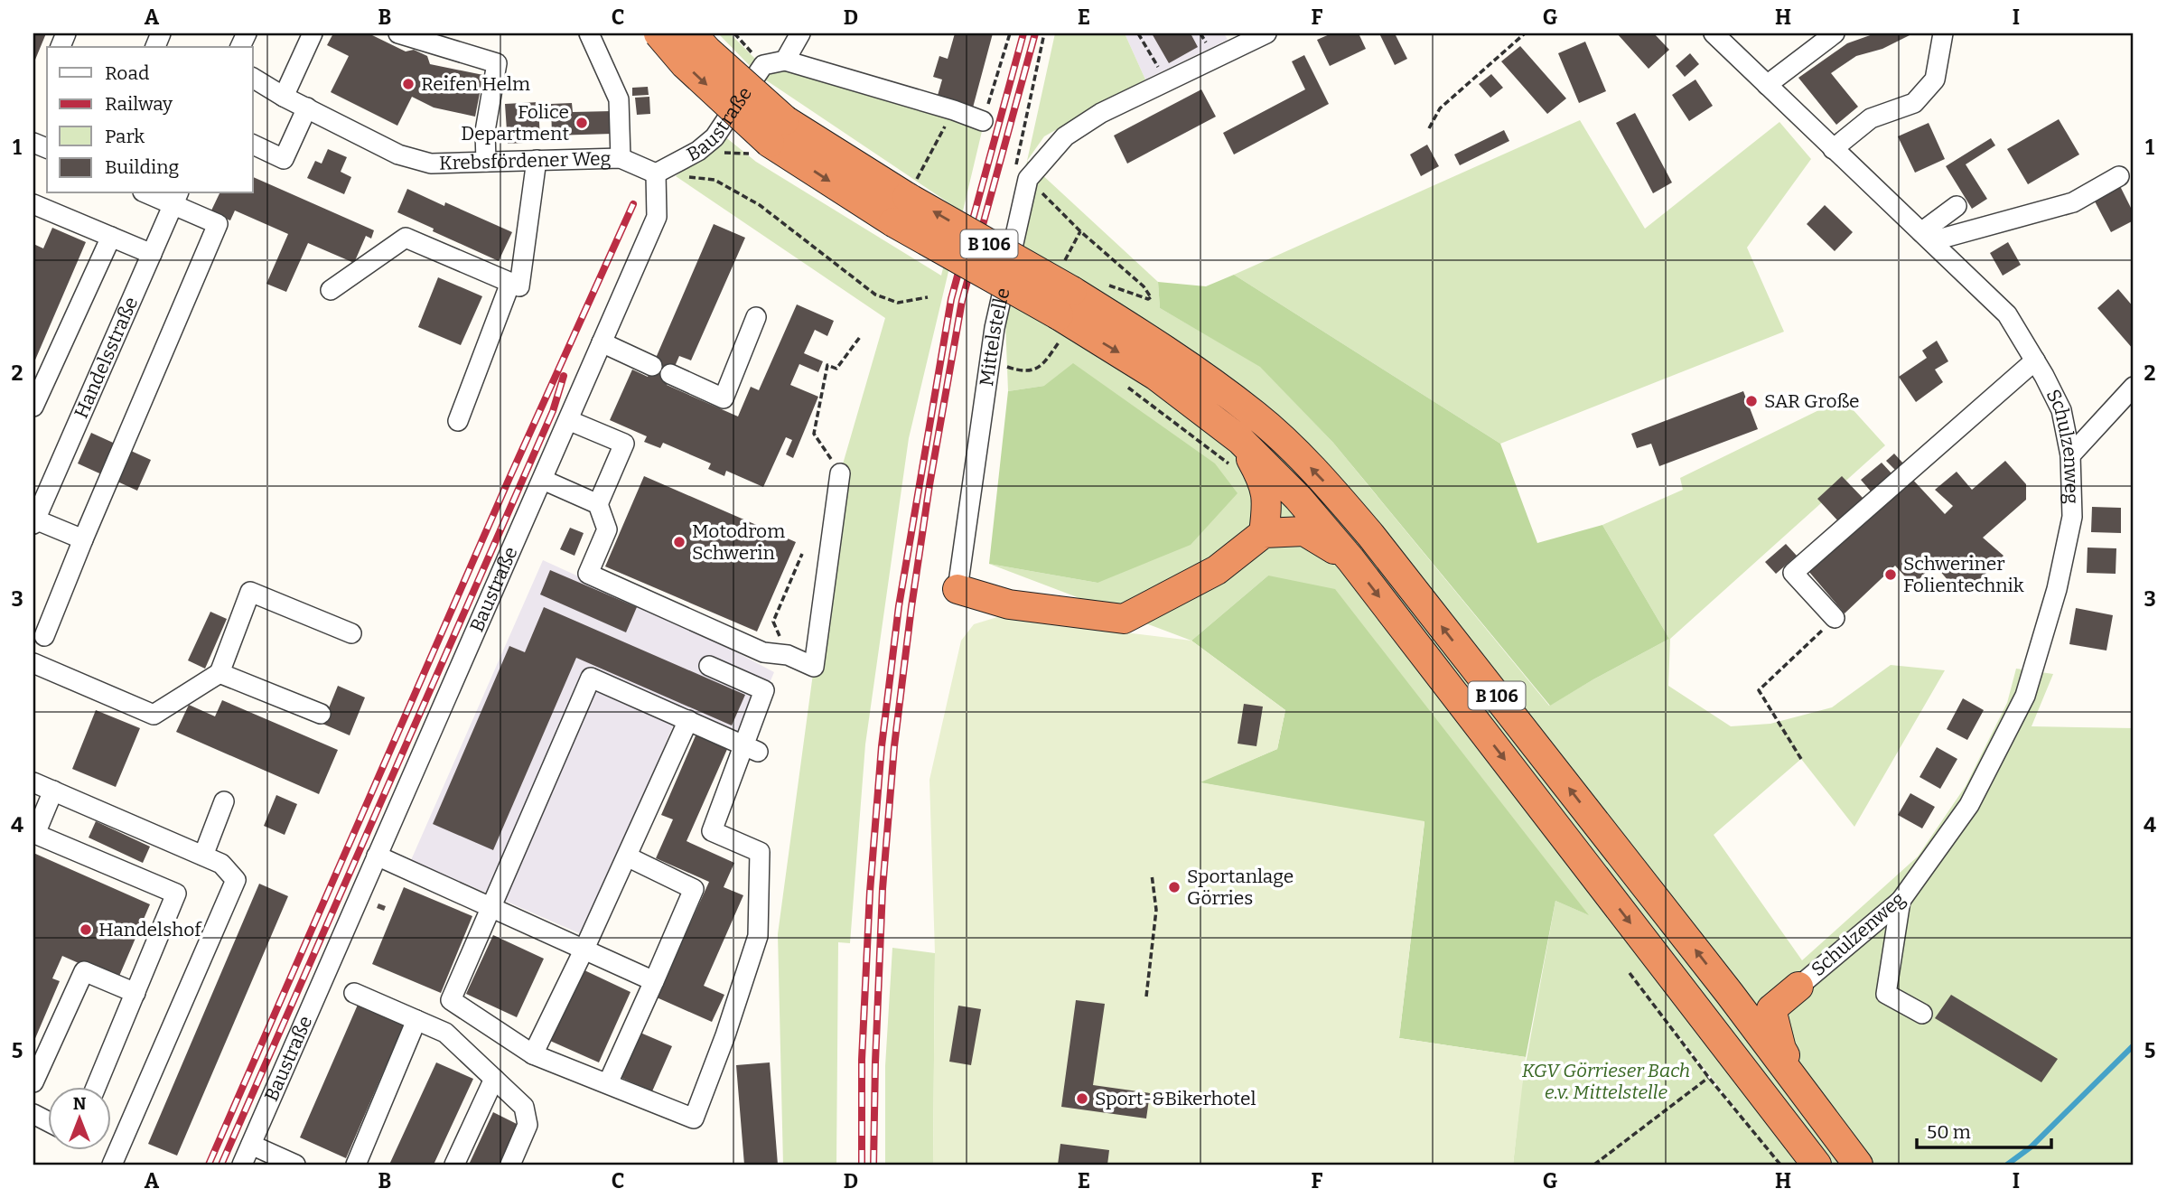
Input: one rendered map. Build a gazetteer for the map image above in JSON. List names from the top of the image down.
{
  "streets": {
    "highway": ["B 106"],
    "street": [
      "Baustraße",
      "Krebsfördener Weg",
      "Mittelstelle",
      "Handelsstraße",
      "Schulzenweg"
    ]
  },
  "crossings": [
    ["Baustraße", "Krebsfördener Weg"]
  ],
  "parks": ["KGV Görrieser Bach e.v. Mittelstelle"],
  "places": [
    "Reifen Helm",
    "Folice Department",
    "SAR Große",
    "Motodrom Schwerin",
    "Schweriner Folientechnik",
    "Sportanlage Görries",
    "Handelshof",
    "Sport-&Bikerhotel"
  ],
  "legend": [
    "Road",
    "Railway",
    "Park",
    "Building"
  ],
  "scale_bar": "50 m",
  "north": "top",
  "grid": {
    "columns": [
      "A",
      "B",
      "C",
      "D",
      "E",
      "F",
      "G",
      "H",
      "I"
    ],
    "rows": [
      "1",
      "2",
      "3",
      "4",
      "5"
    ]
  }
}
